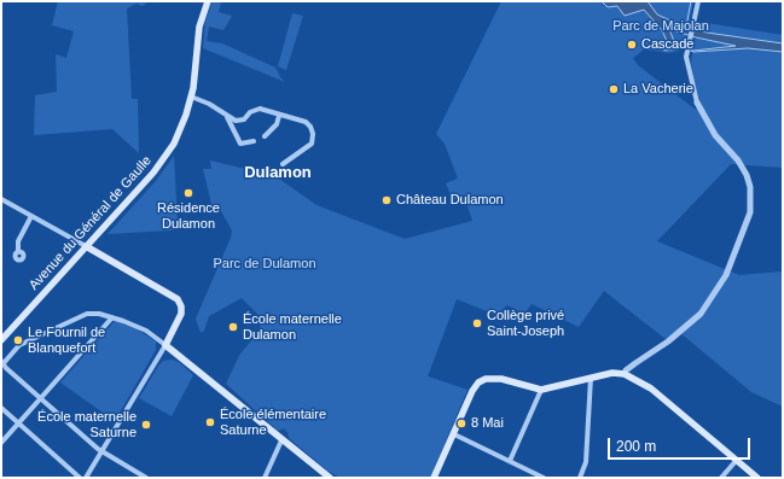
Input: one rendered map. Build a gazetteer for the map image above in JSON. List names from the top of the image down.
{
  "streets": {
    "main road": ["Avenue du Général de Gaulle"]
  },
  "districts": ["Dulamon"],
  "parks": ["Parc de Majolan", "Parc de Dulamon"],
  "places": [
    "Cascade",
    "La Vacherie",
    "Résidence Dulamon",
    "Château Dulamon",
    "Collège privé Saint-Joseph",
    "École maternelle Dulamon",
    "Le Fournil de Blanquefort",
    "École élémentaire Saturne",
    "8 Mai",
    "École maternelle Saturne"
  ],
  "scale_bar": "200 m"
}
